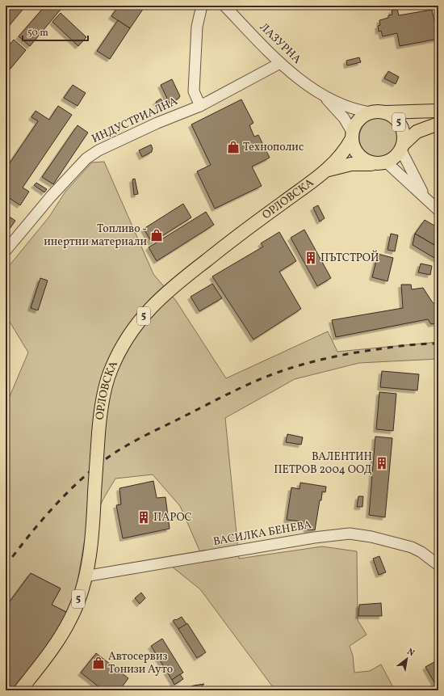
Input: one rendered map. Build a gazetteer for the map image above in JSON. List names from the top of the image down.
{
  "streets": {
    "main road": ["5", "ОРЛОВСКА"],
    "street": ["ЛАЗУРНА", "ИНДУСТРИАЛНА", "ВАСИЛКА БЕНЕВА"]
  },
  "crossings": [
    ["ЛАЗУРНА", "ИНДУСТРИАЛНА"],
    ["ЛАЗУРНА", "5"],
    ["ЛАЗУРНА", "ОРЛОВСКА"],
    ["5", "ОРЛОВСКА"],
    ["ОРЛОВСКА", "ВАСИЛКА БЕНЕВА"]
  ],
  "places": {
    "shop": ["Технополис", "Топливо - инертни материали", "Автосервиз Тонизи Ауто"],
    "building": ["ПЪТСТРОЙ", "ВАЛЕНТИН ПЕТРОВ 2004 ООД", "ПАРОС"]
  },
  "scale_bar": "50 m",
  "north": "top right"
}
